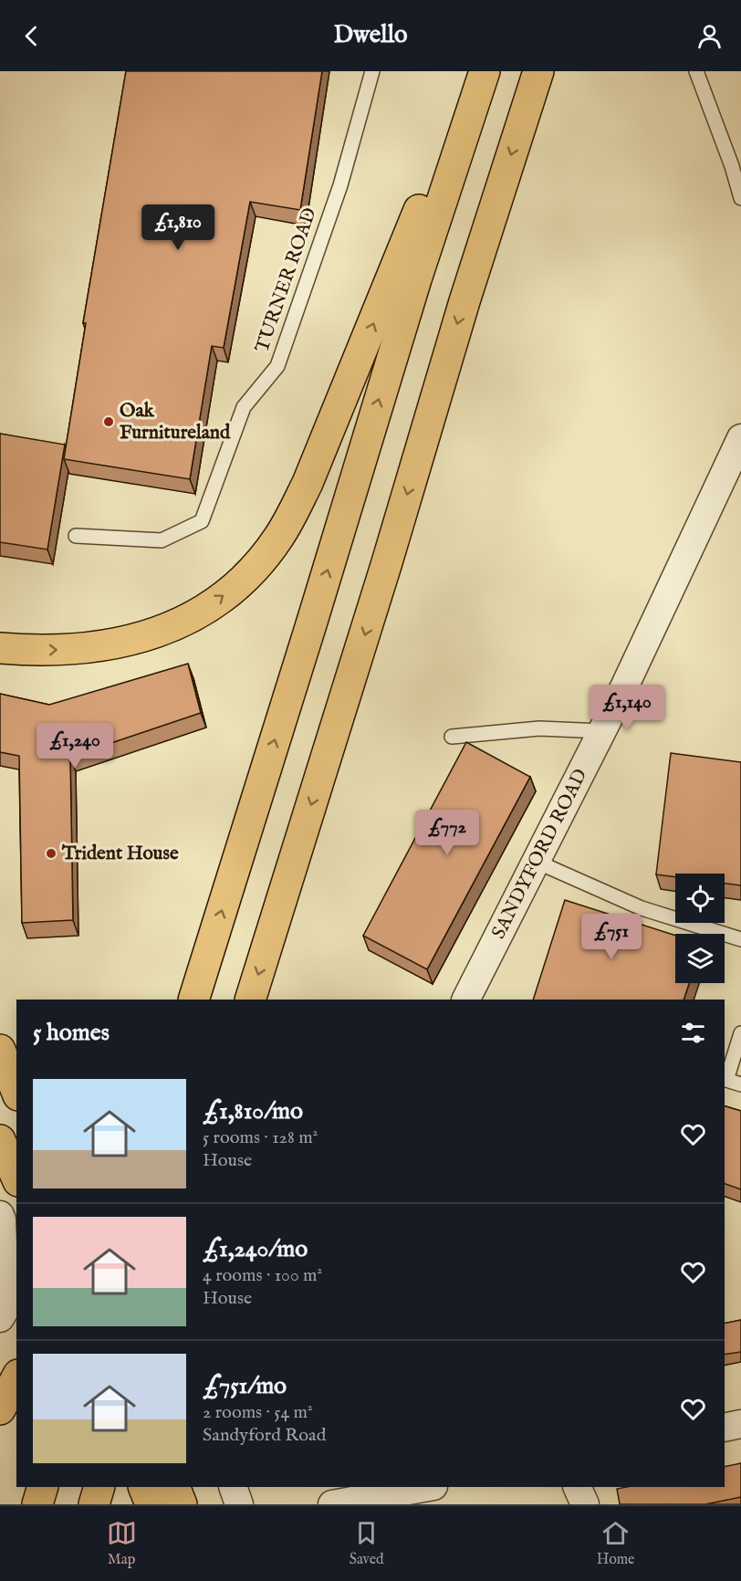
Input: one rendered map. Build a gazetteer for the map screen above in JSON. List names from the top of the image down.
{
  "streets": {
    "street": ["SANDYFORD ROAD"],
    "lane": ["TURNER ROAD"]
  },
  "places": ["Oak Furnitureland", "Trident House"],
  "page": {
    "header": "Dwello",
    "price": [
      "£1,810",
      "£1,140",
      "£1,240",
      "£772",
      "£751"
    ],
    "heading": "5 homes",
    "list": [
      {
        "name": "£1,810/mo",
        "note": "5 rooms · 128 m² · House"
      },
      {
        "name": "£1,240/mo",
        "note": "4 rooms · 100 m² · House"
      },
      {
        "name": "£751/mo",
        "note": "2 rooms · 54 m² · Sandyford Road"
      }
    ],
    "tabs": ["Map", "Saved", "Home"]
  }
}
